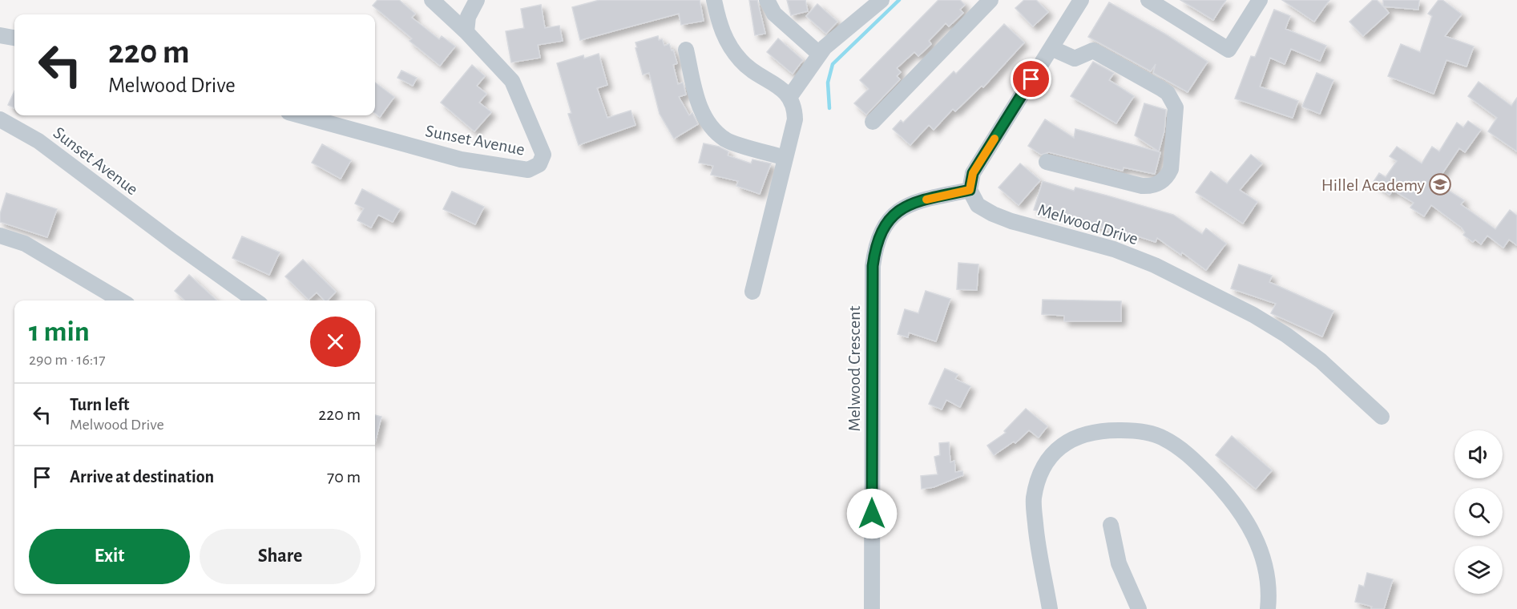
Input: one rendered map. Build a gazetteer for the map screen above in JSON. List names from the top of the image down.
{
  "streets": {
    "street": ["Sunset Avenue", "Melwood Drive", "Melwood Crescent"]
  },
  "crossings": [
    ["Melwood Drive", "Melwood Crescent"]
  ],
  "places": {
    "school or university": ["Hillel Academy"]
  },
  "page": {
    "turn": ["220 m", "Melwood Drive"],
    "heading": ["1 min", "290 m · 16:17"],
    "list": [
      {
        "name": "Turn left",
        "note": "Melwood Drive",
        "value": "220 m"
      },
      {
        "name": "Arrive at destination",
        "value": "70 m"
      }
    ],
    "buttons": ["Exit", "Share"]
  }
}
